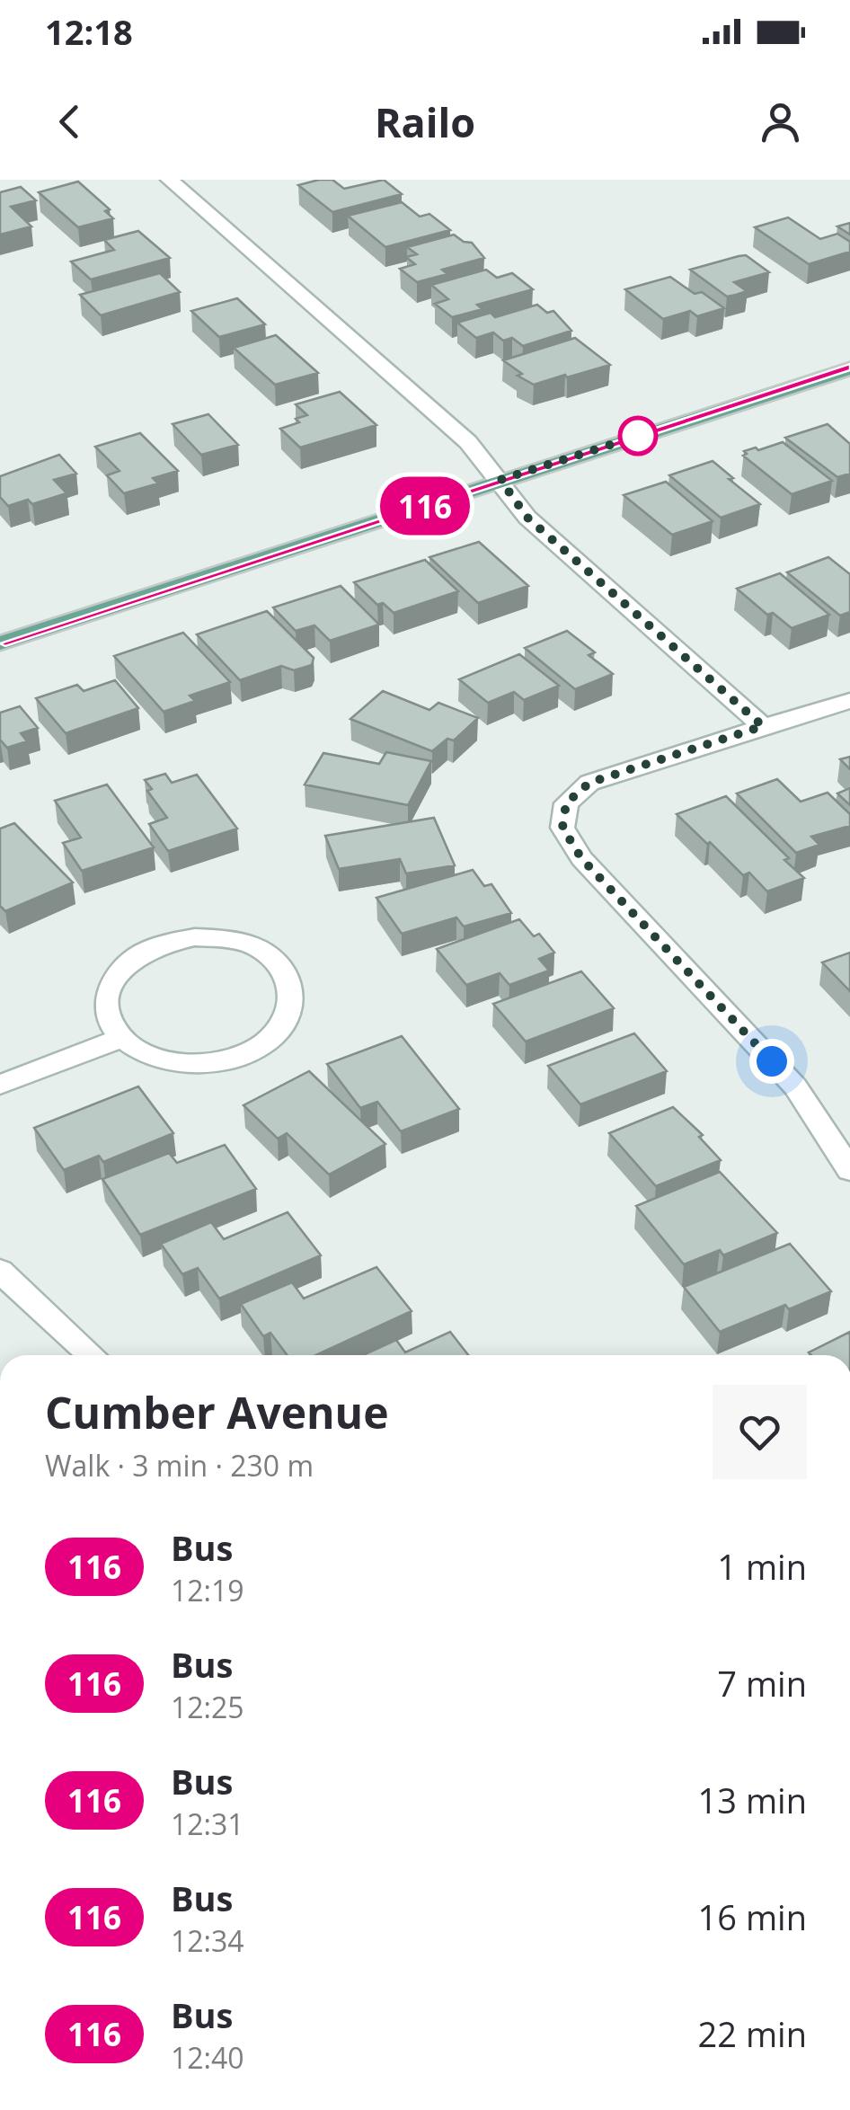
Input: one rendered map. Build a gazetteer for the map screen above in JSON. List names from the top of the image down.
{
  "lines": ["bus line 116"],
  "page": {
    "status": "12:18",
    "header": "Railo",
    "on_map": "116",
    "heading": ["Cumber Avenue", "Walk · 3 min · 230 m"],
    "list": [
      {
        "mark": "116",
        "name": "Bus",
        "note": "12:19",
        "value": "1 min"
      },
      {
        "mark": "116",
        "name": "Bus",
        "note": "12:25",
        "value": "7 min"
      },
      {
        "mark": "116",
        "name": "Bus",
        "note": "12:31",
        "value": "13 min"
      },
      {
        "mark": "116",
        "name": "Bus",
        "note": "12:34",
        "value": "16 min"
      },
      {
        "mark": "116",
        "name": "Bus",
        "note": "12:40",
        "value": "22 min"
      }
    ]
  }
}
